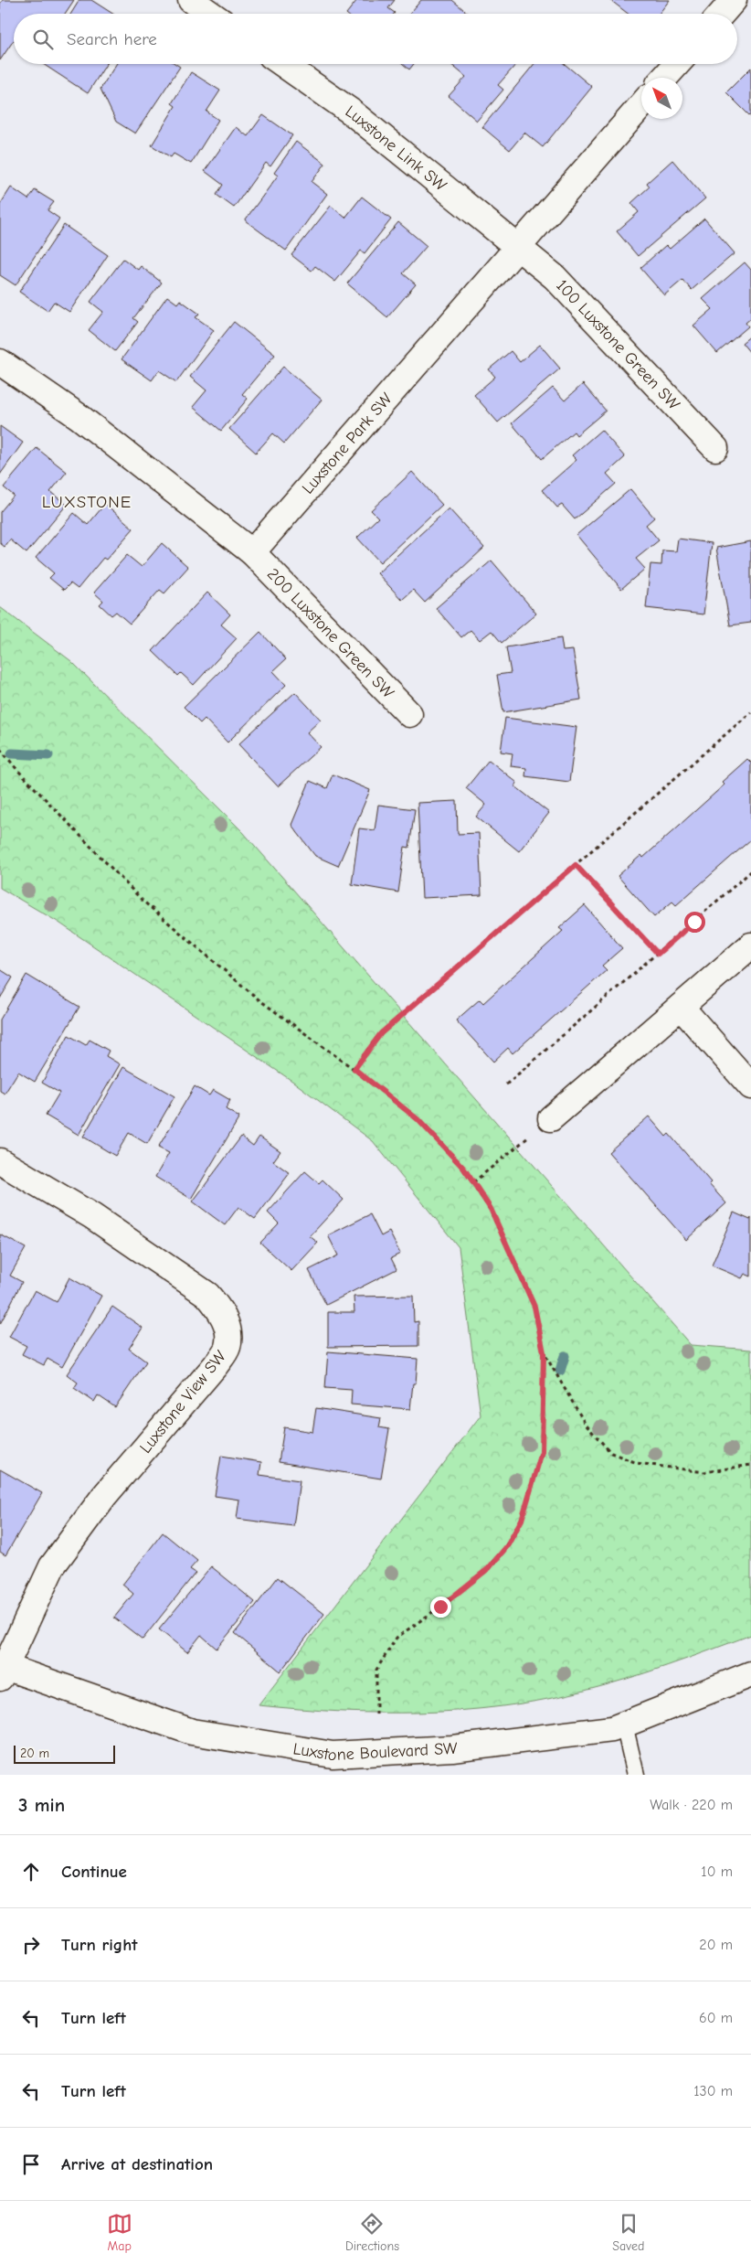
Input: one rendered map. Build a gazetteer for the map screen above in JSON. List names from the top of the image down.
{
  "streets": {
    "street": [
      "Luxstone Link SW",
      "100 Luxstone Green SW",
      "Luxstone Park SW",
      "200 Luxstone Green SW",
      "Luxstone View SW",
      "Luxstone Boulevard SW"
    ]
  },
  "crossings": [
    ["Luxstone Link SW", "100 Luxstone Green SW"],
    ["Luxstone Link SW", "Luxstone Park SW"],
    ["100 Luxstone Green SW", "Luxstone Park SW"],
    ["Luxstone Park SW", "200 Luxstone Green SW"],
    ["Luxstone View SW", "Luxstone Boulevard SW"]
  ],
  "districts": ["LUXSTONE"],
  "scale_bar": "20 m",
  "north": "top left",
  "page": {
    "search": "Search here",
    "scale": "20 m",
    "heading": ["3 min", "Walk · 220 m"],
    "list": [
      ["Continue", "10 m"],
      ["Turn right", "20 m"],
      ["Turn left", "60 m"],
      ["Turn left", "130 m"],
      "Arrive at destination"
    ],
    "nav": ["Map", "Directions", "Saved"]
  }
}
